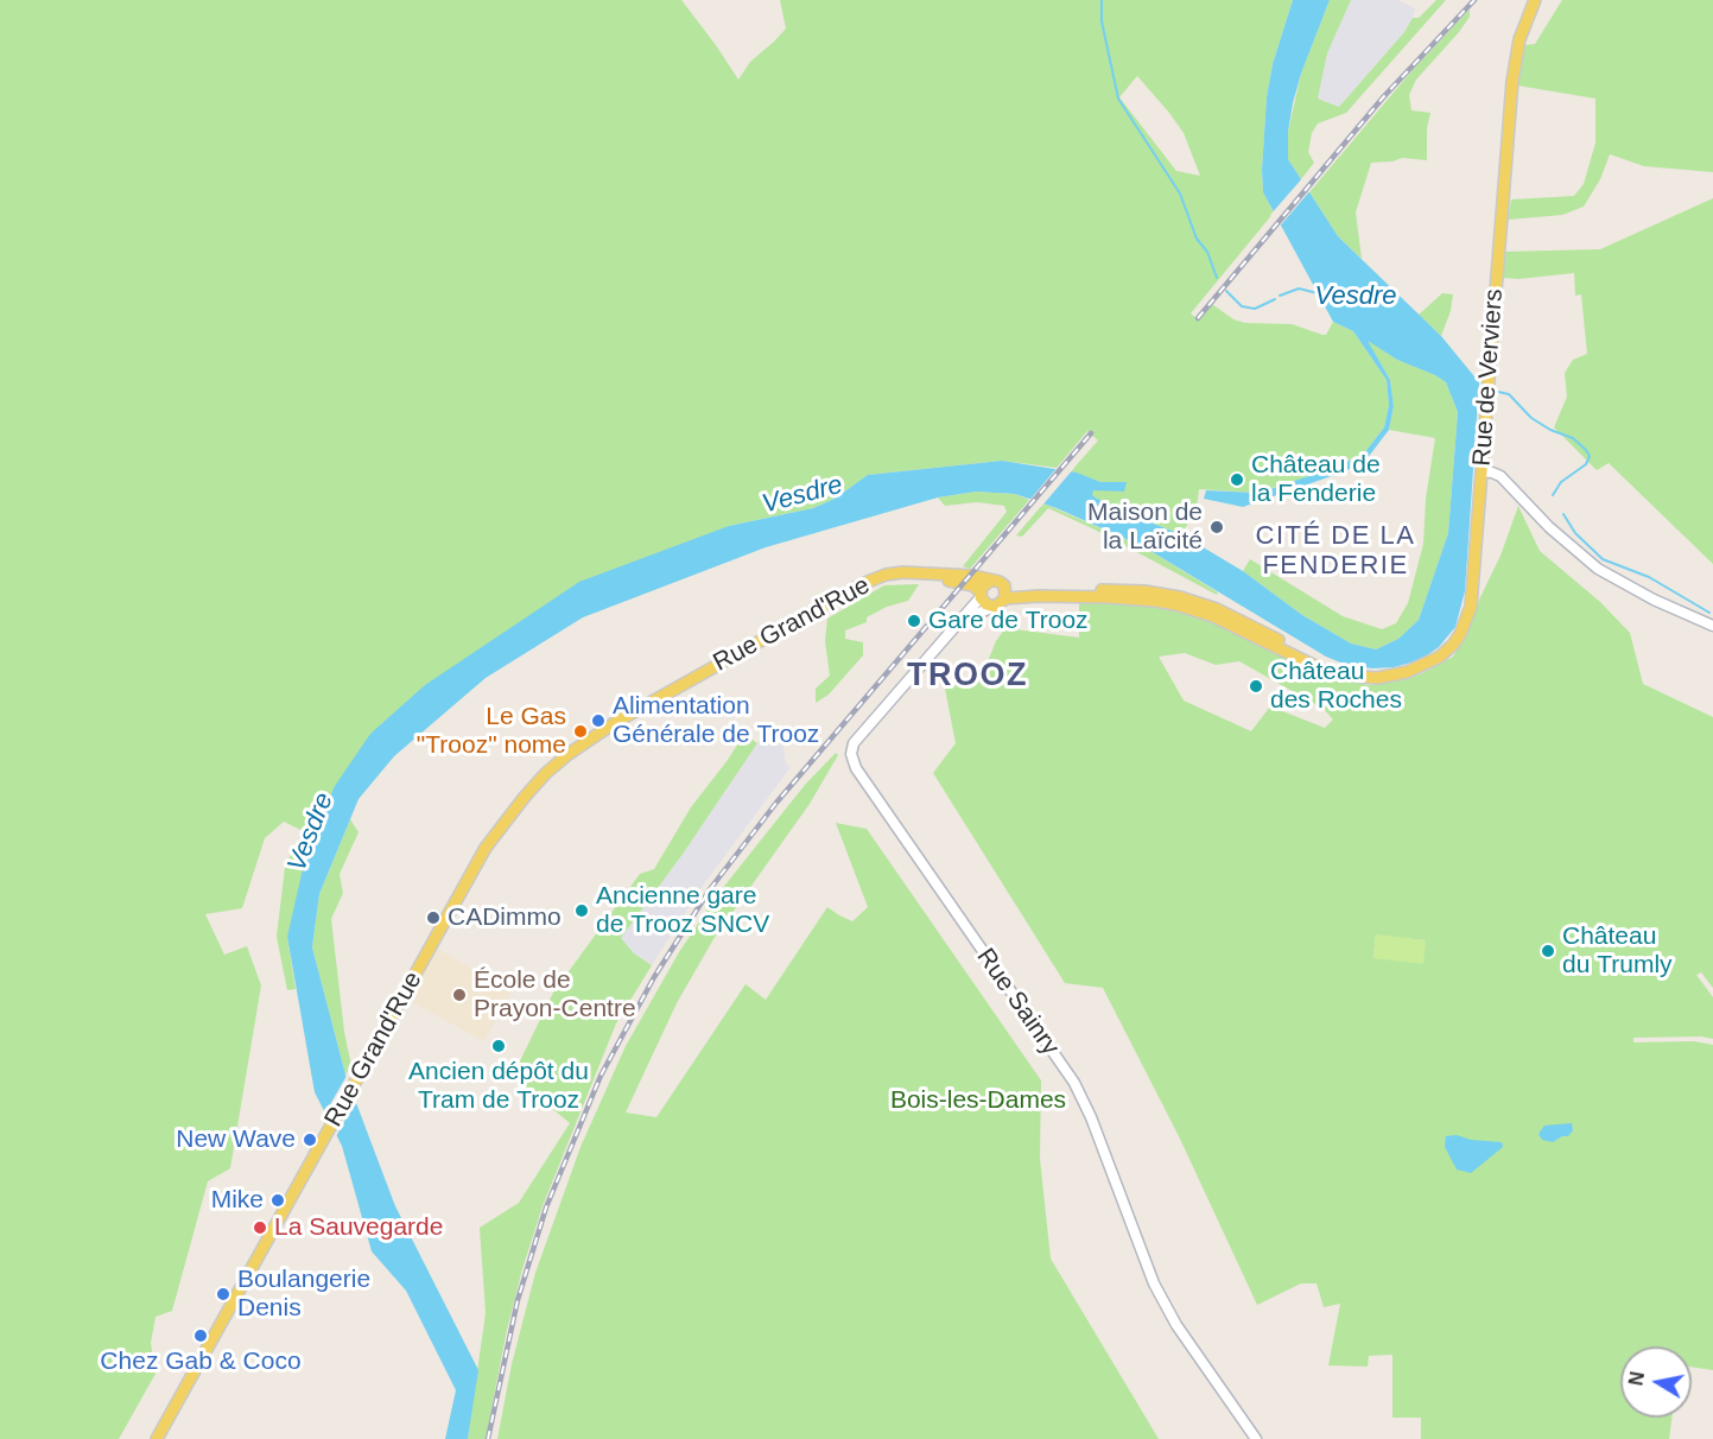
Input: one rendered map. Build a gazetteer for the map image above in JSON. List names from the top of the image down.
{
  "streets": {
    "main road": ["Rue de Verviers", "Rue Grand'Rue"],
    "street": ["Rue Sainry"]
  },
  "crossings": [
    ["Rue de Verviers", "Rue Grand'Rue"],
    ["Rue de Verviers", "Rue Sainry"],
    ["Rue Grand'Rue", "Rue Sainry"]
  ],
  "districts": ["CITÉ DE LA FENDERIE", "TROOZ"],
  "water": ["Vesdre"],
  "parks": ["Bois-les-Dames"],
  "places": [
    "Château de la Fenderie",
    "Maison de la Laïcité",
    "Gare de Trooz",
    "Château des Roches",
    "Alimentation Générale de Trooz",
    "Le Gas \"Trooz\" nome",
    "Ancienne gare de Trooz SNCV",
    "CADimmo",
    "Château du Trumly",
    "École de Prayon-Centre",
    "Ancien dépôt du Tram de Trooz",
    "New Wave",
    "Mike",
    "La Sauvegarde",
    "Boulangerie Denis",
    "Chez Gab & Coco"
  ],
  "north": "left"
}
